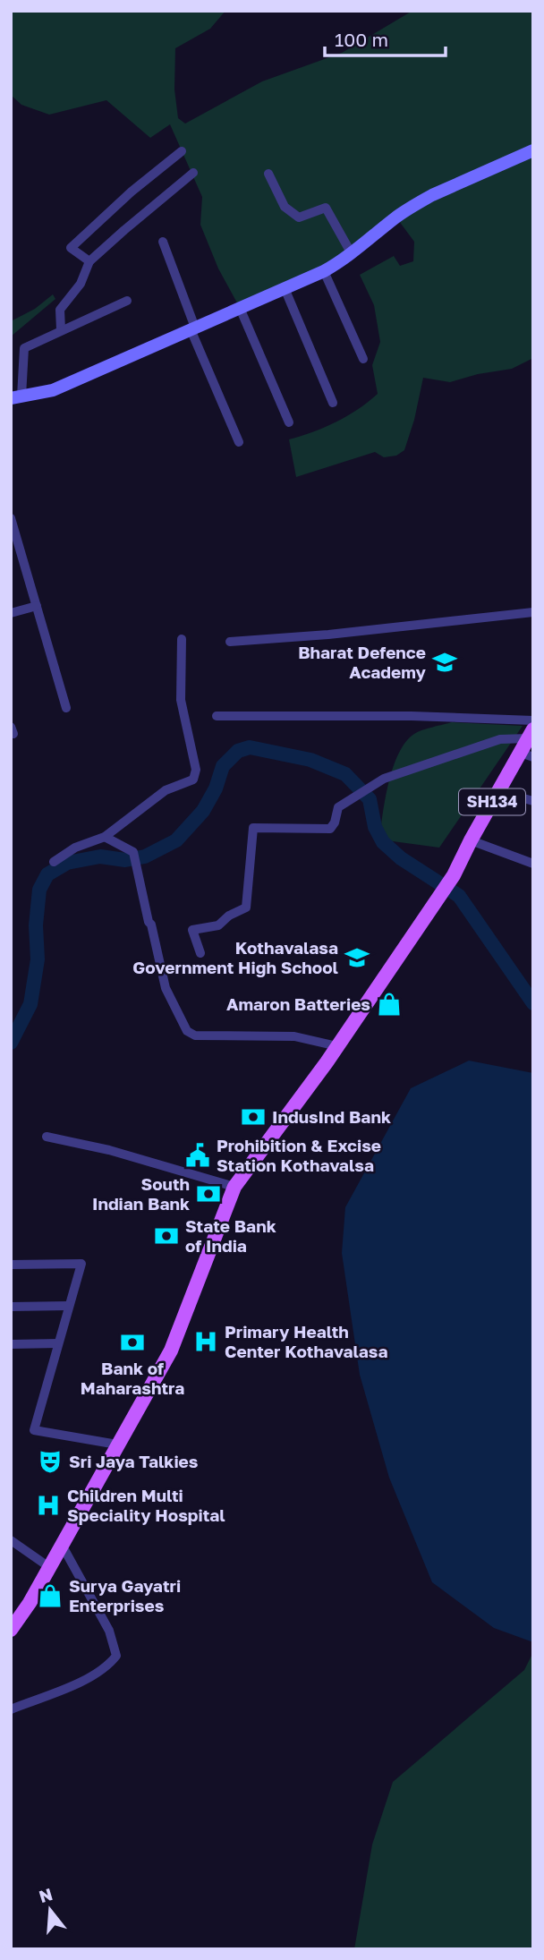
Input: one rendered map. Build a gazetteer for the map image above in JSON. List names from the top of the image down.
{
  "streets": {
    "main road": ["SH134"]
  },
  "places": {
    "school or university": ["Bharat Defence Academy", "Kothavalasa Government High School"],
    "shop": ["Amaron Batteries", "Surya Gayatri Enterprises"],
    "bank": [
      "IndusInd Bank",
      "South Indian Bank",
      "State Bank of India",
      "Bank of Maharashtra"
    ],
    "public building": ["Prohibition & Excise Station Kothavalsa"],
    "hospital": ["Primary Health Center Kothavalasa", "Children Multi Speciality Hospital"],
    "theatre": ["Sri Jaya Talkies"]
  },
  "scale_bar": "100 m",
  "north": "top"
}
